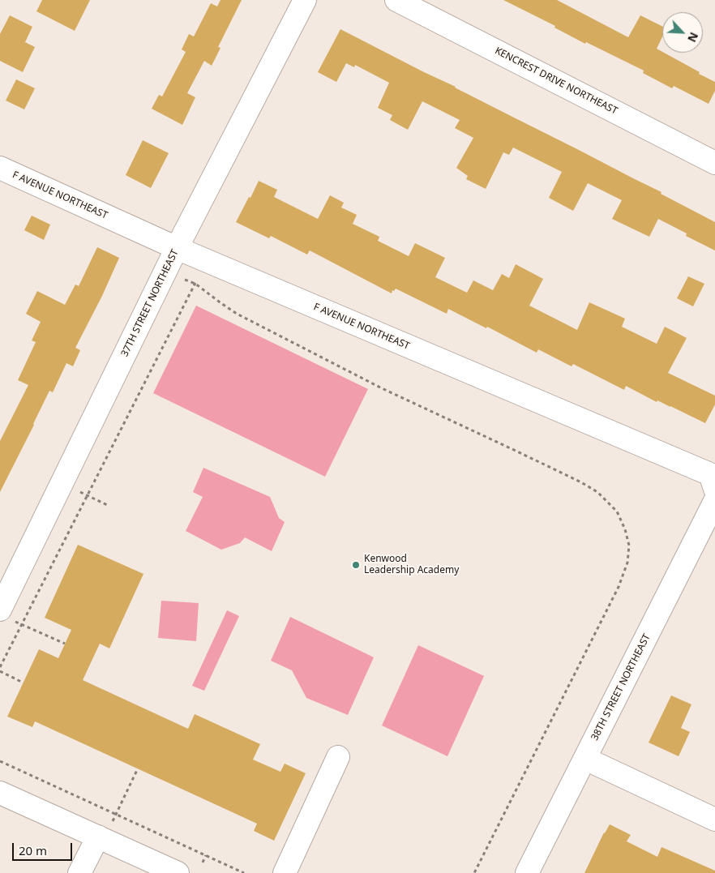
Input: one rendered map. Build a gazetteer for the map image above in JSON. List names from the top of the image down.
{
  "streets": {
    "street": [
      "KENCREST DRIVE NORTHEAST",
      "F AVENUE NORTHEAST",
      "37TH STREET NORTHEAST",
      "38TH STREET NORTHEAST"
    ]
  },
  "crossings": [
    ["F AVENUE NORTHEAST", "37TH STREET NORTHEAST"]
  ],
  "places": ["Kenwood Leadership Academy"],
  "scale_bar": "20 m",
  "north": "bottom right"
}
